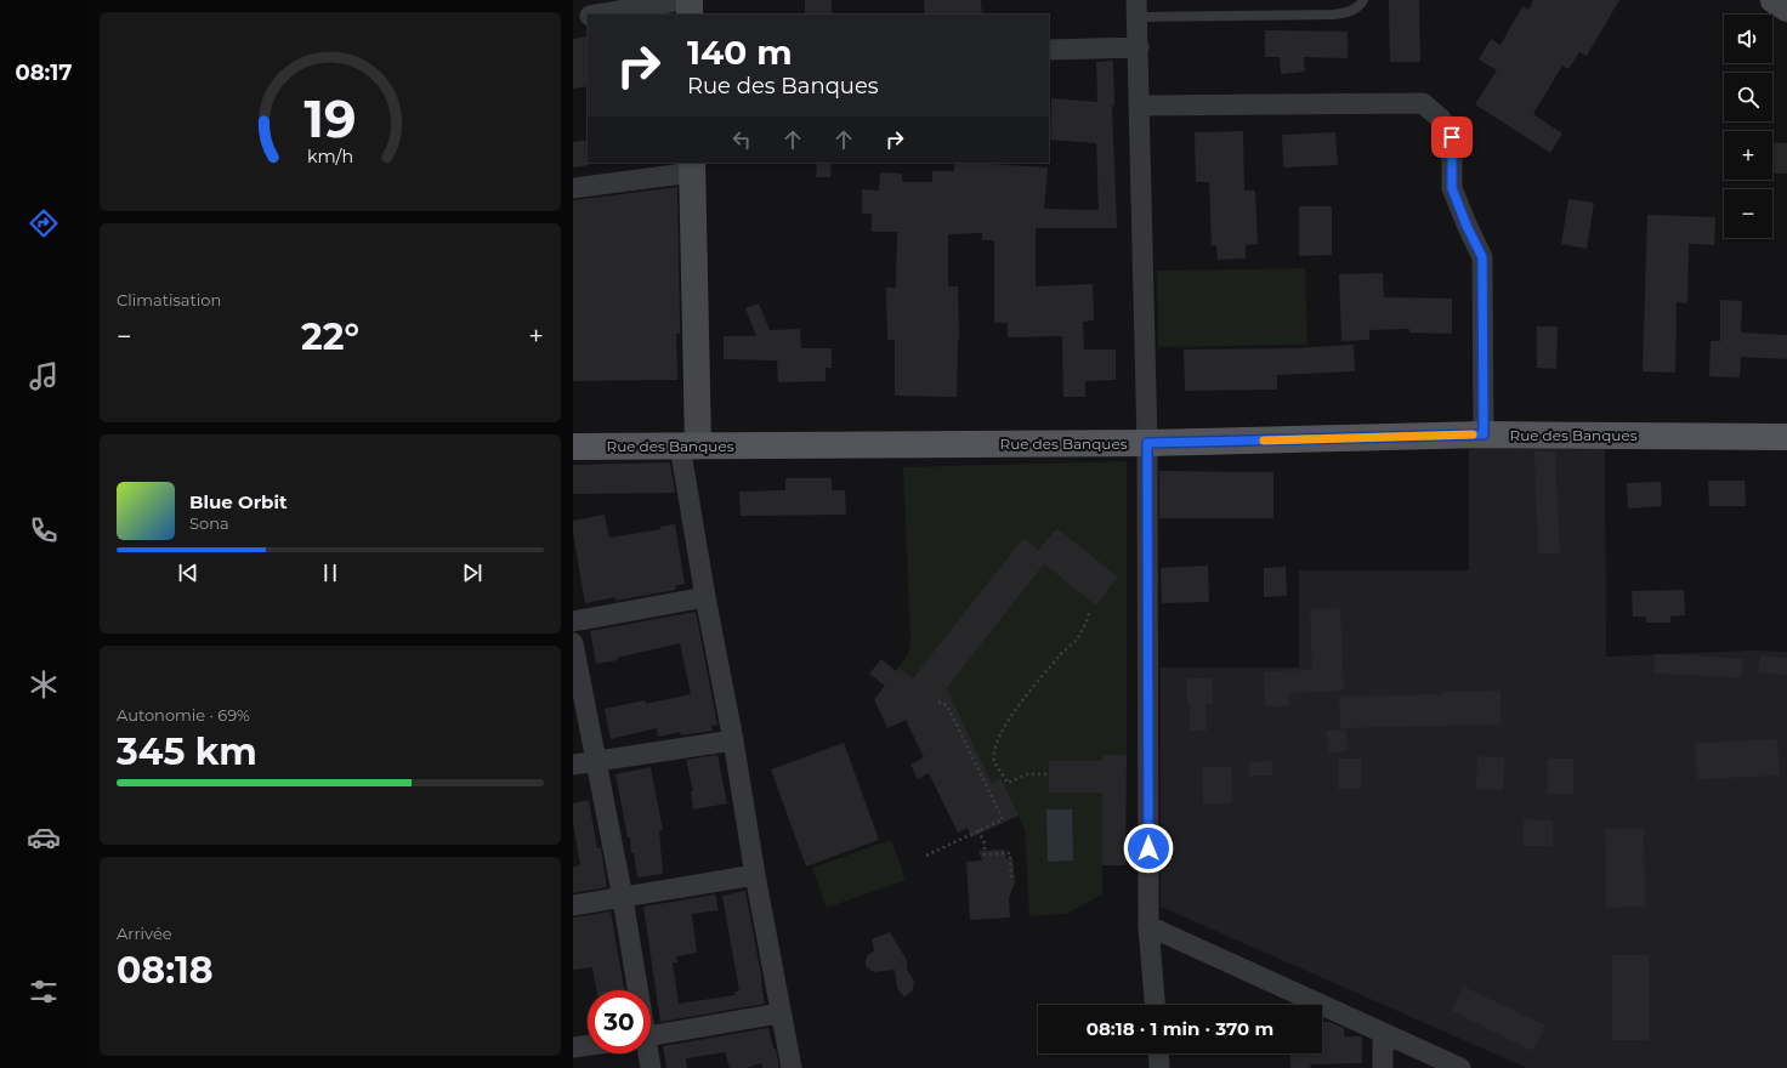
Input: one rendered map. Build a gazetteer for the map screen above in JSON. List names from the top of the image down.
{
  "streets": {
    "main road": ["Rue des Banques"]
  },
  "page": {
    "tabs": "08:17",
    "map_buttons": ["+", "−"],
    "turn": ["140 m", "Rue des Banques"],
    "tile": [
      "Climatisation",
      ["Autonomie · 69%", "345 km"],
      ["Arrivée", "08:18"]
    ],
    "heat": ["−", "22°", "+"],
    "song": ["Blue Orbit", "Sona"],
    "limit": "30",
    "trip": "08:18 · 1 min · 370 m",
    "gauge": ["19", "km/h"]
  }
}
